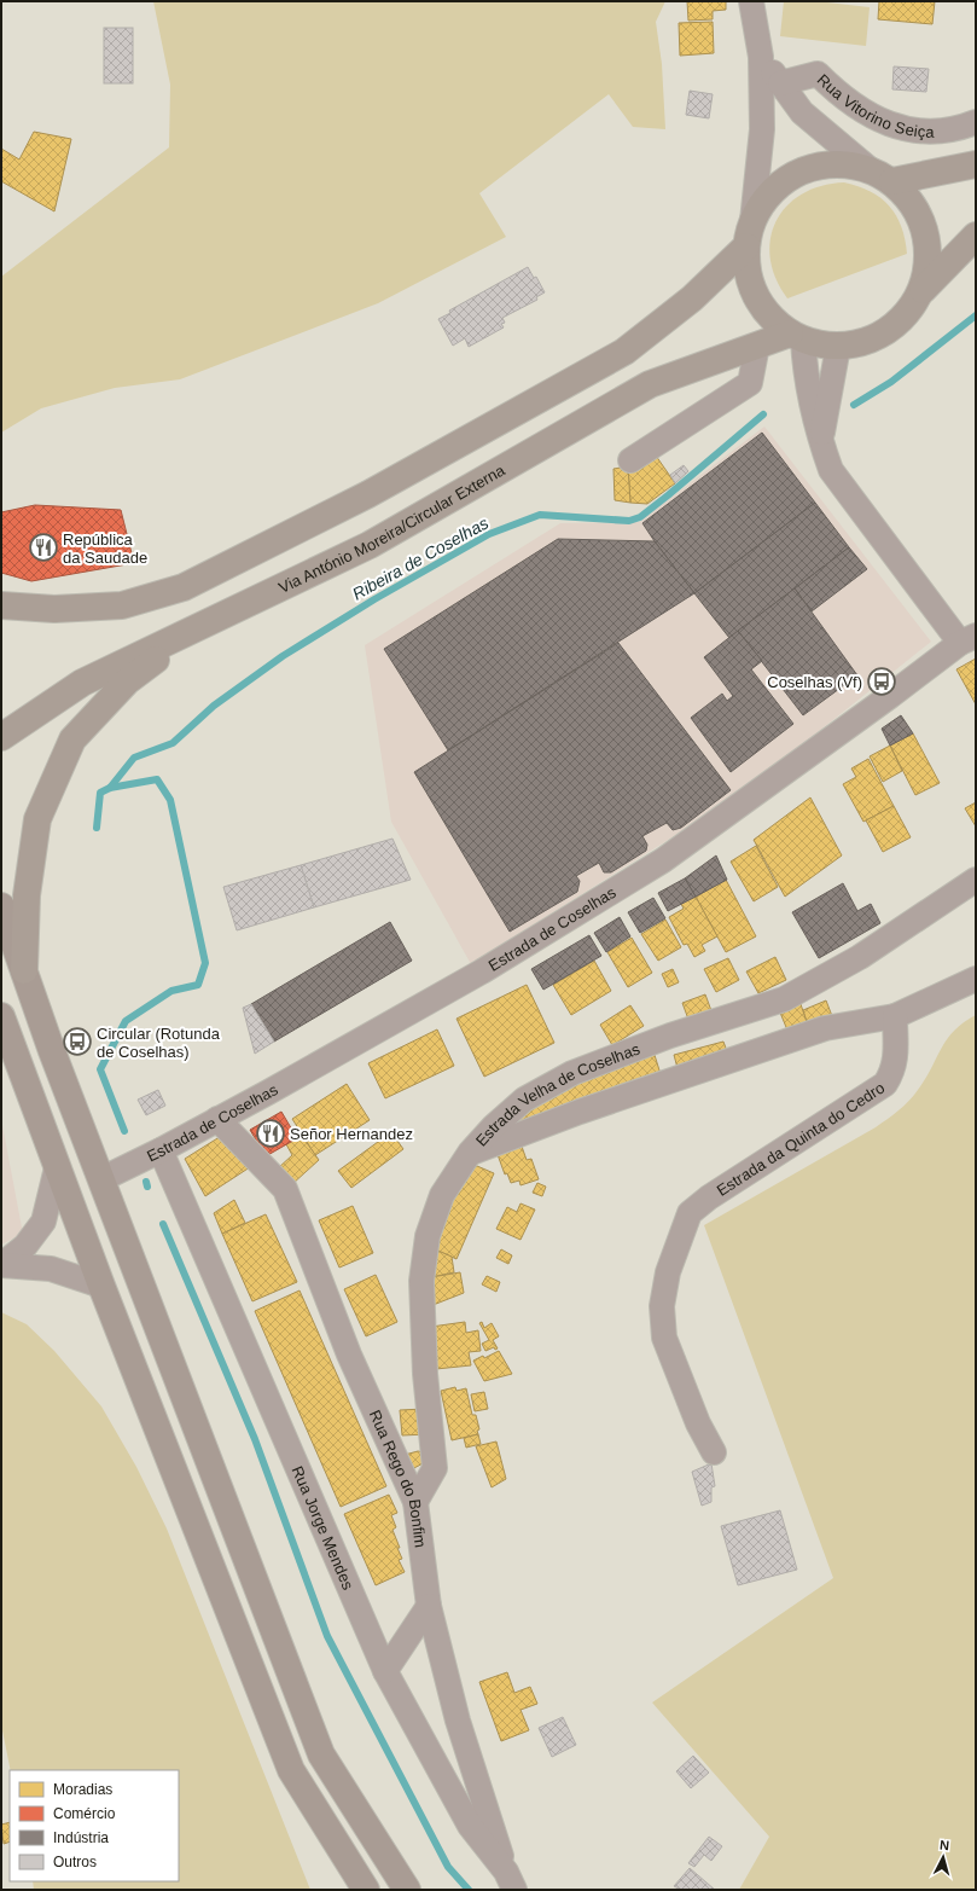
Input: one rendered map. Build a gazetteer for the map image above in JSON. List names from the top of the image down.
{
  "streets": {
    "highway": ["Via António Moreira/Circular Externa"],
    "street": [
      "Rua Vitorino Seiça",
      "Estrada de Coselhas",
      "Estrada Velha de Coselhas",
      "Estrada da Quinta do Cedro",
      "Rua Rego do Bonfim",
      "Rua Jorge Mendes"
    ]
  },
  "crossings": [
    ["Estrada de Coselhas", "Rua Rego do Bonfim"],
    ["Estrada de Coselhas", "Rua Jorge Mendes"],
    ["Estrada Velha de Coselhas", "Rua Rego do Bonfim"],
    ["Rua Rego do Bonfim", "Rua Jorge Mendes"]
  ],
  "water": ["Ribeira de Coselhas"],
  "places": {
    "restaurant": ["República da Saudade", "Señor Hernandez"],
    "bus stop": ["Coselhas (Vf)", "Circular (Rotunda de Coselhas)"]
  },
  "legend": [
    "Moradias",
    "Comércio",
    "Indústria",
    "Outros"
  ],
  "north": "top"
}
